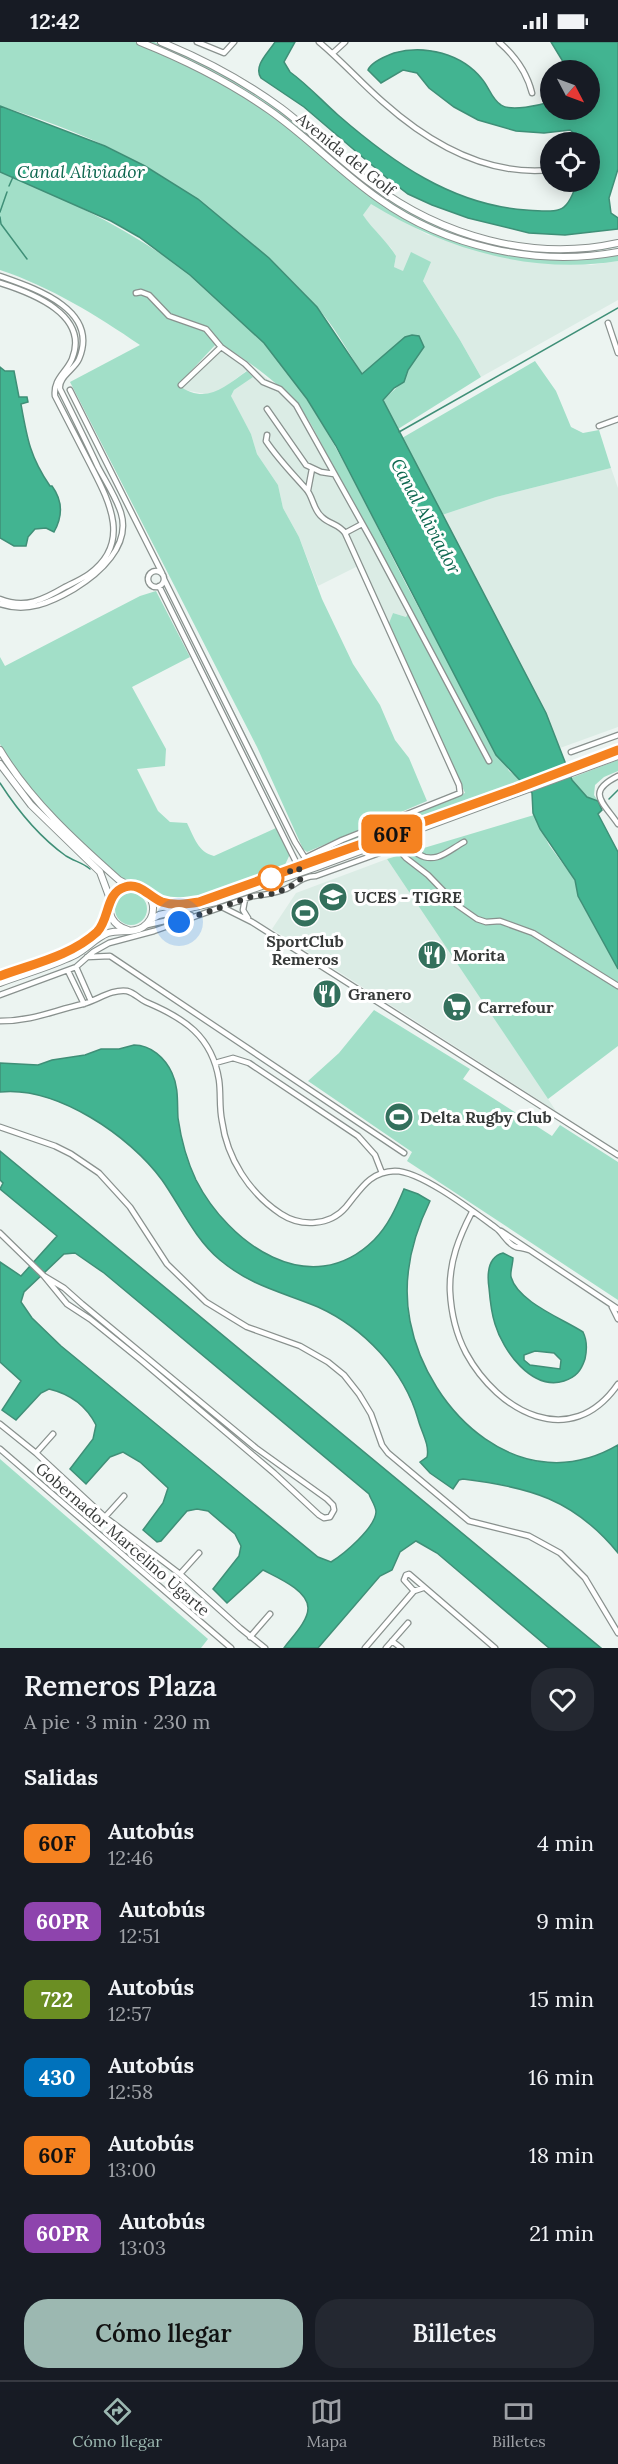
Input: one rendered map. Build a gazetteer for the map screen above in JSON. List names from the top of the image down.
{
  "streets": {
    "main road": ["Avenida del Golf"],
    "street": ["Gobernador Marcelino Ugarte"]
  },
  "water": ["Canal Aliviador"],
  "places": {
    "school or university": ["UCES - TIGRE"],
    "sports": ["SportClub Remeros", "Delta Rugby Club"],
    "restaurant": ["Morita", "Granero"],
    "supermarket": ["Carrefour"]
  },
  "lines": ["bus line 60F"],
  "north": "bottom right",
  "page": {
    "status": "12:42",
    "on_map": "60F",
    "heading": [
      ["Remeros Plaza", "A pie · 3 min · 230 m"],
      "Salidas"
    ],
    "list": [
      {
        "mark": "60F",
        "name": "Autobús",
        "note": "12:46",
        "value": "4 min"
      },
      {
        "mark": "60PR",
        "name": "Autobús",
        "note": "12:51",
        "value": "9 min"
      },
      {
        "mark": "722",
        "name": "Autobús",
        "note": "12:57",
        "value": "15 min"
      },
      {
        "mark": "430",
        "name": "Autobús",
        "note": "12:58",
        "value": "16 min"
      },
      {
        "mark": "60F",
        "name": "Autobús",
        "note": "13:00",
        "value": "18 min"
      },
      {
        "mark": "60PR",
        "name": "Autobús",
        "note": "13:03",
        "value": "21 min"
      }
    ],
    "buttons": ["Cómo llegar", "Billetes"],
    "tabs": ["Cómo llegar", "Mapa", "Billetes"]
  }
}
